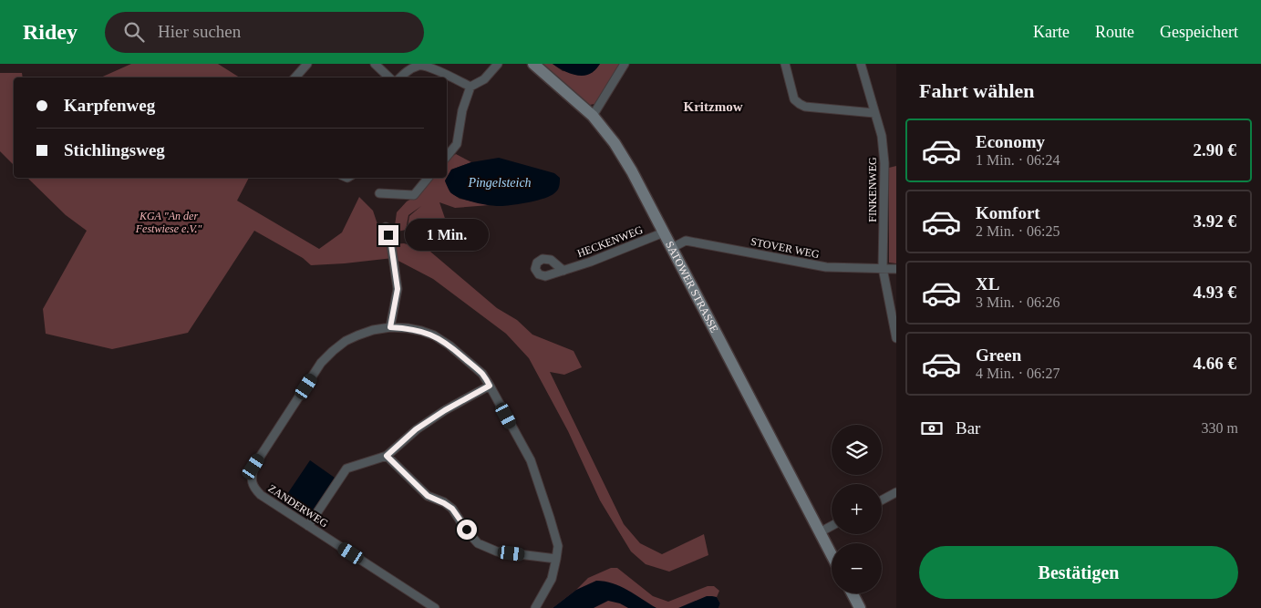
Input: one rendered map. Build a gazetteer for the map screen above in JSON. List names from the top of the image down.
{
  "streets": {
    "main road": ["SATOWER STRASSE"],
    "street": [
      "FINKENWEG",
      "HECKENWEG",
      "STOVER WEG",
      "ZANDERWEG"
    ]
  },
  "crossings": [
    ["FINKENWEG", "STOVER WEG"],
    ["HECKENWEG", "SATOWER STRASSE"],
    ["STOVER WEG", "SATOWER STRASSE"]
  ],
  "districts": ["Kritzmow"],
  "water": ["Pingelsteich"],
  "parks": ["KGA \"An der Festwiese e.V.\""],
  "page": {
    "header": "Ridey",
    "search": "Hier suchen",
    "nav": ["Karte", "Route", "Gespeichert"],
    "heading": "Fahrt wählen",
    "banner": ["Karpfenweg", "Stichlingsweg"],
    "list": [
      {
        "name": "Economy",
        "note": "1 Min. · 06:24",
        "value": "2.90 €"
      },
      {
        "name": "Komfort",
        "note": "2 Min. · 06:25",
        "value": "3.92 €"
      },
      {
        "name": "XL",
        "note": "3 Min. · 06:26",
        "value": "4.93 €"
      },
      {
        "name": "Green",
        "note": "4 Min. · 06:27",
        "value": "4.66 €"
      }
    ],
    "bubble": "1 Min.",
    "pay": ["Bar", "330 m"],
    "map_buttons": ["+", "−"],
    "buttons": "Bestätigen"
  }
}
